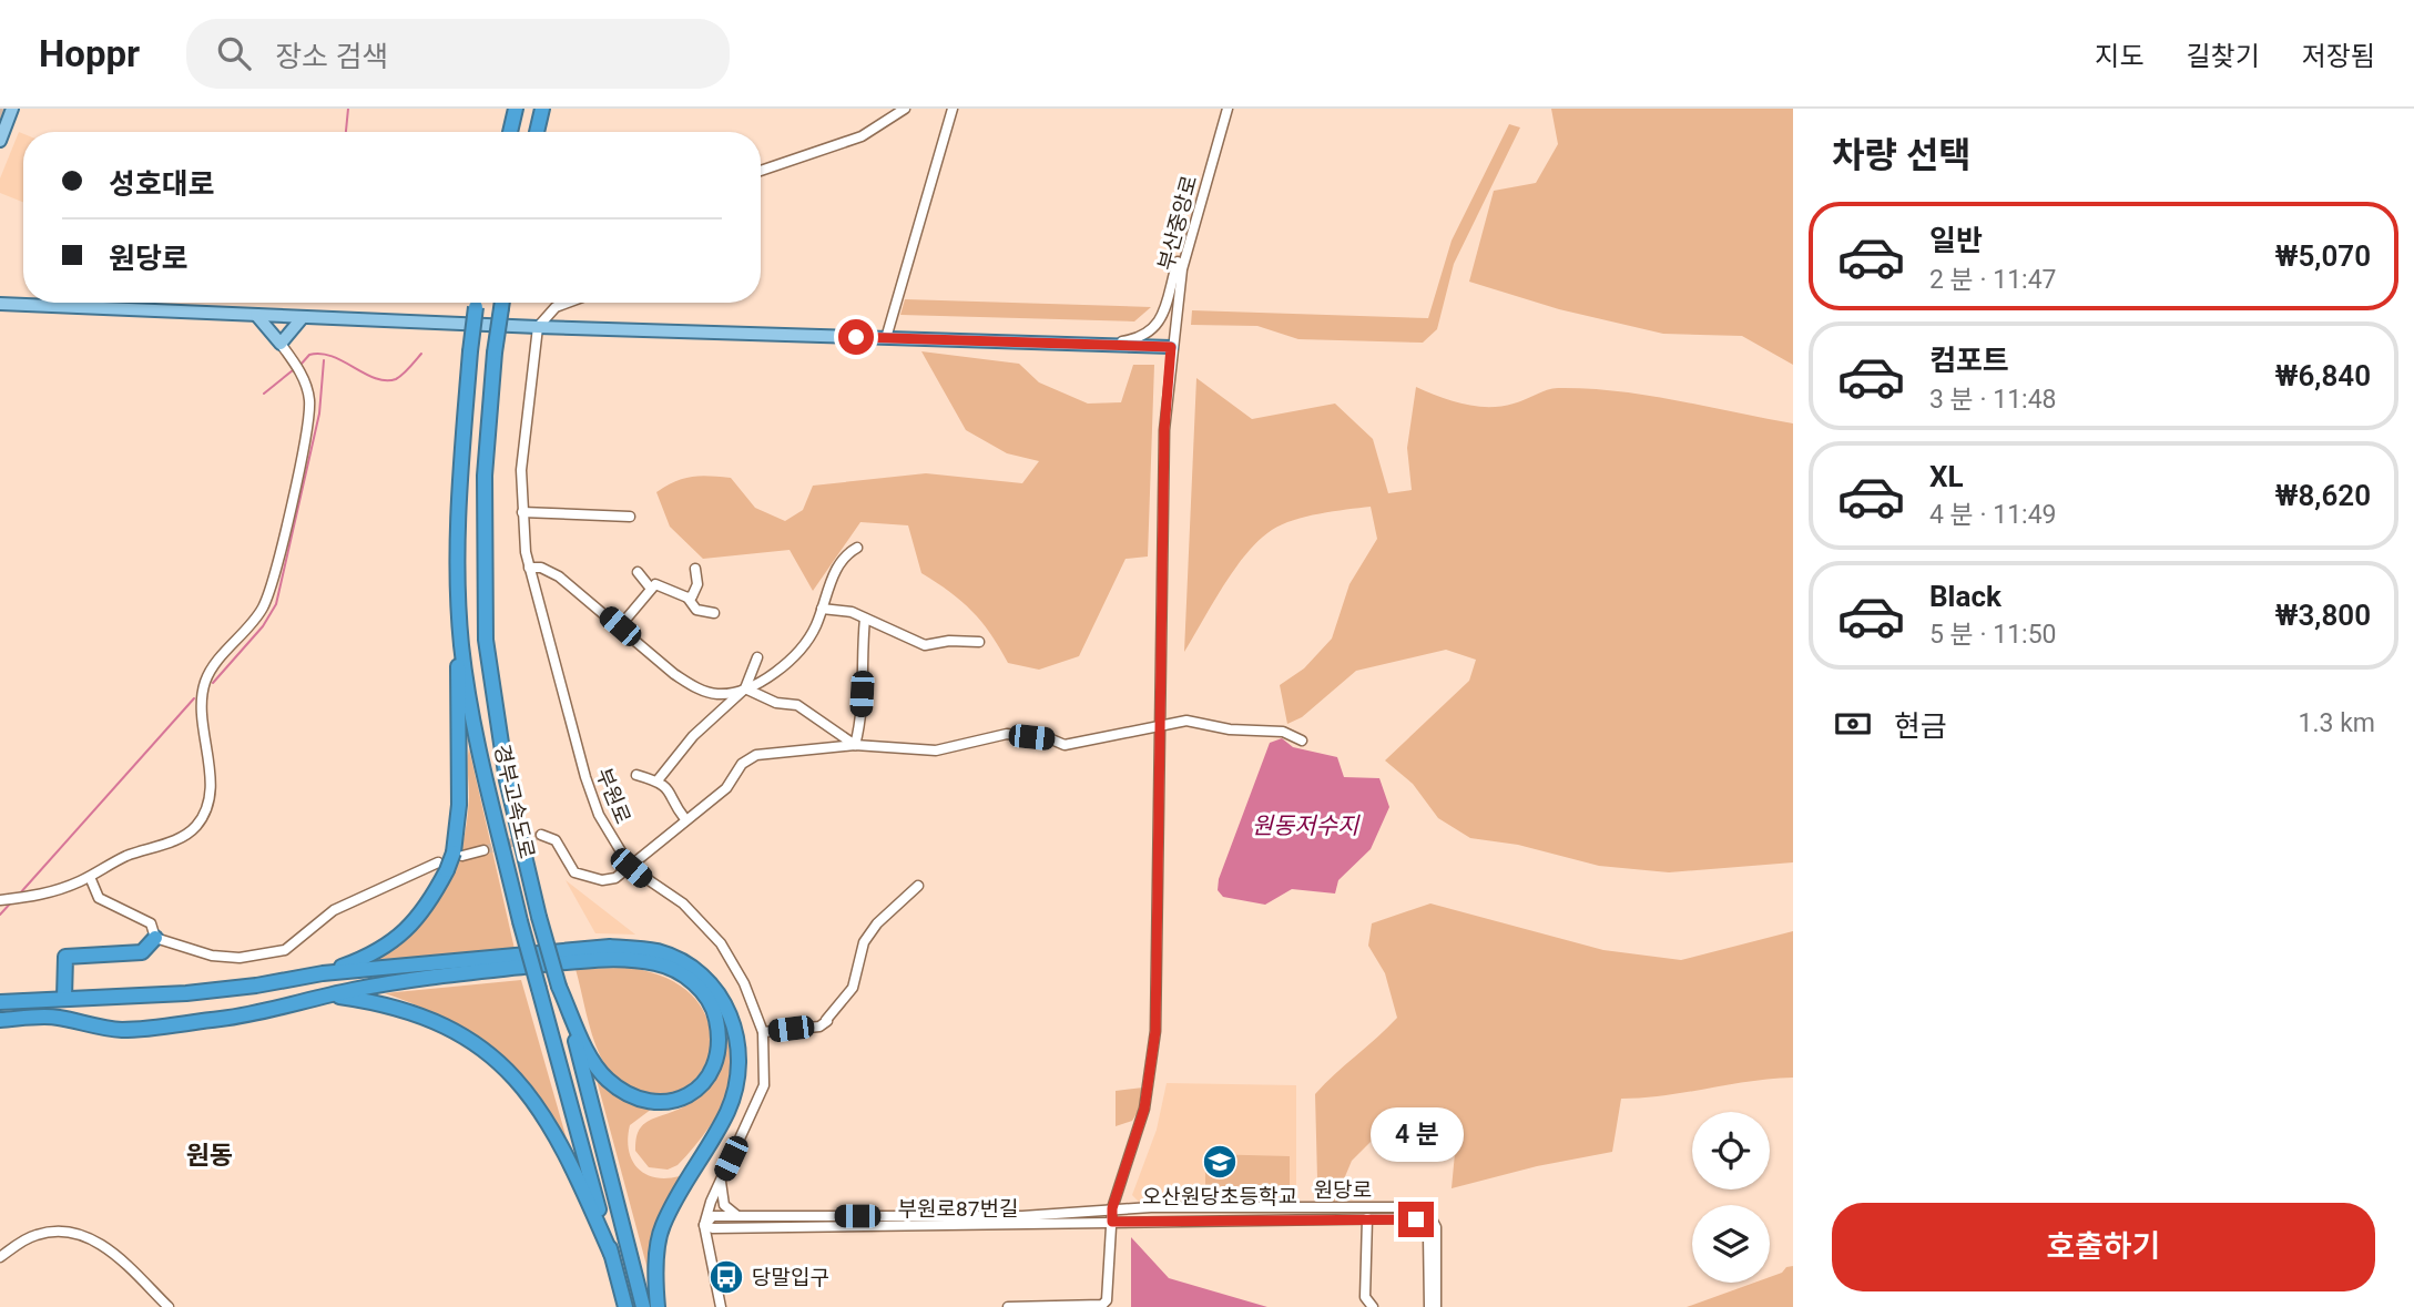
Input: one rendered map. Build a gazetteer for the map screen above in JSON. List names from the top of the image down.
{
  "streets": {
    "highway": ["경부고속도로"],
    "street": [
      "부산중앙로",
      "부원로",
      "원당로",
      "부원로87번길"
    ]
  },
  "crossings": [
    ["부산중앙로", "원당로"],
    ["부산중앙로", "부원로87번길"],
    ["부원로", "부원로87번길"],
    ["원당로", "부원로87번길"]
  ],
  "districts": ["원동"],
  "water": ["원동저수지"],
  "places": {
    "school or university": ["오산원당초등학교"],
    "bus stop": ["당말입구"]
  },
  "page": {
    "header": "Hoppr",
    "search": "장소 검색",
    "nav": ["지도", "길찾기", "저장됨"],
    "heading": "차량 선택",
    "banner": ["성호대로", "원당로"],
    "list": [
      {
        "name": "일반",
        "note": "2 분 · 11:47",
        "value": "₩5,070"
      },
      {
        "name": "컴포트",
        "note": "3 분 · 11:48",
        "value": "₩6,840"
      },
      {
        "name": "XL",
        "note": "4 분 · 11:49",
        "value": "₩8,620"
      },
      {
        "name": "Black",
        "note": "5 분 · 11:50",
        "value": "₩3,800"
      }
    ],
    "pay": ["현금", "1.3 km"],
    "bubble": "4 분",
    "buttons": "호출하기"
  }
}
